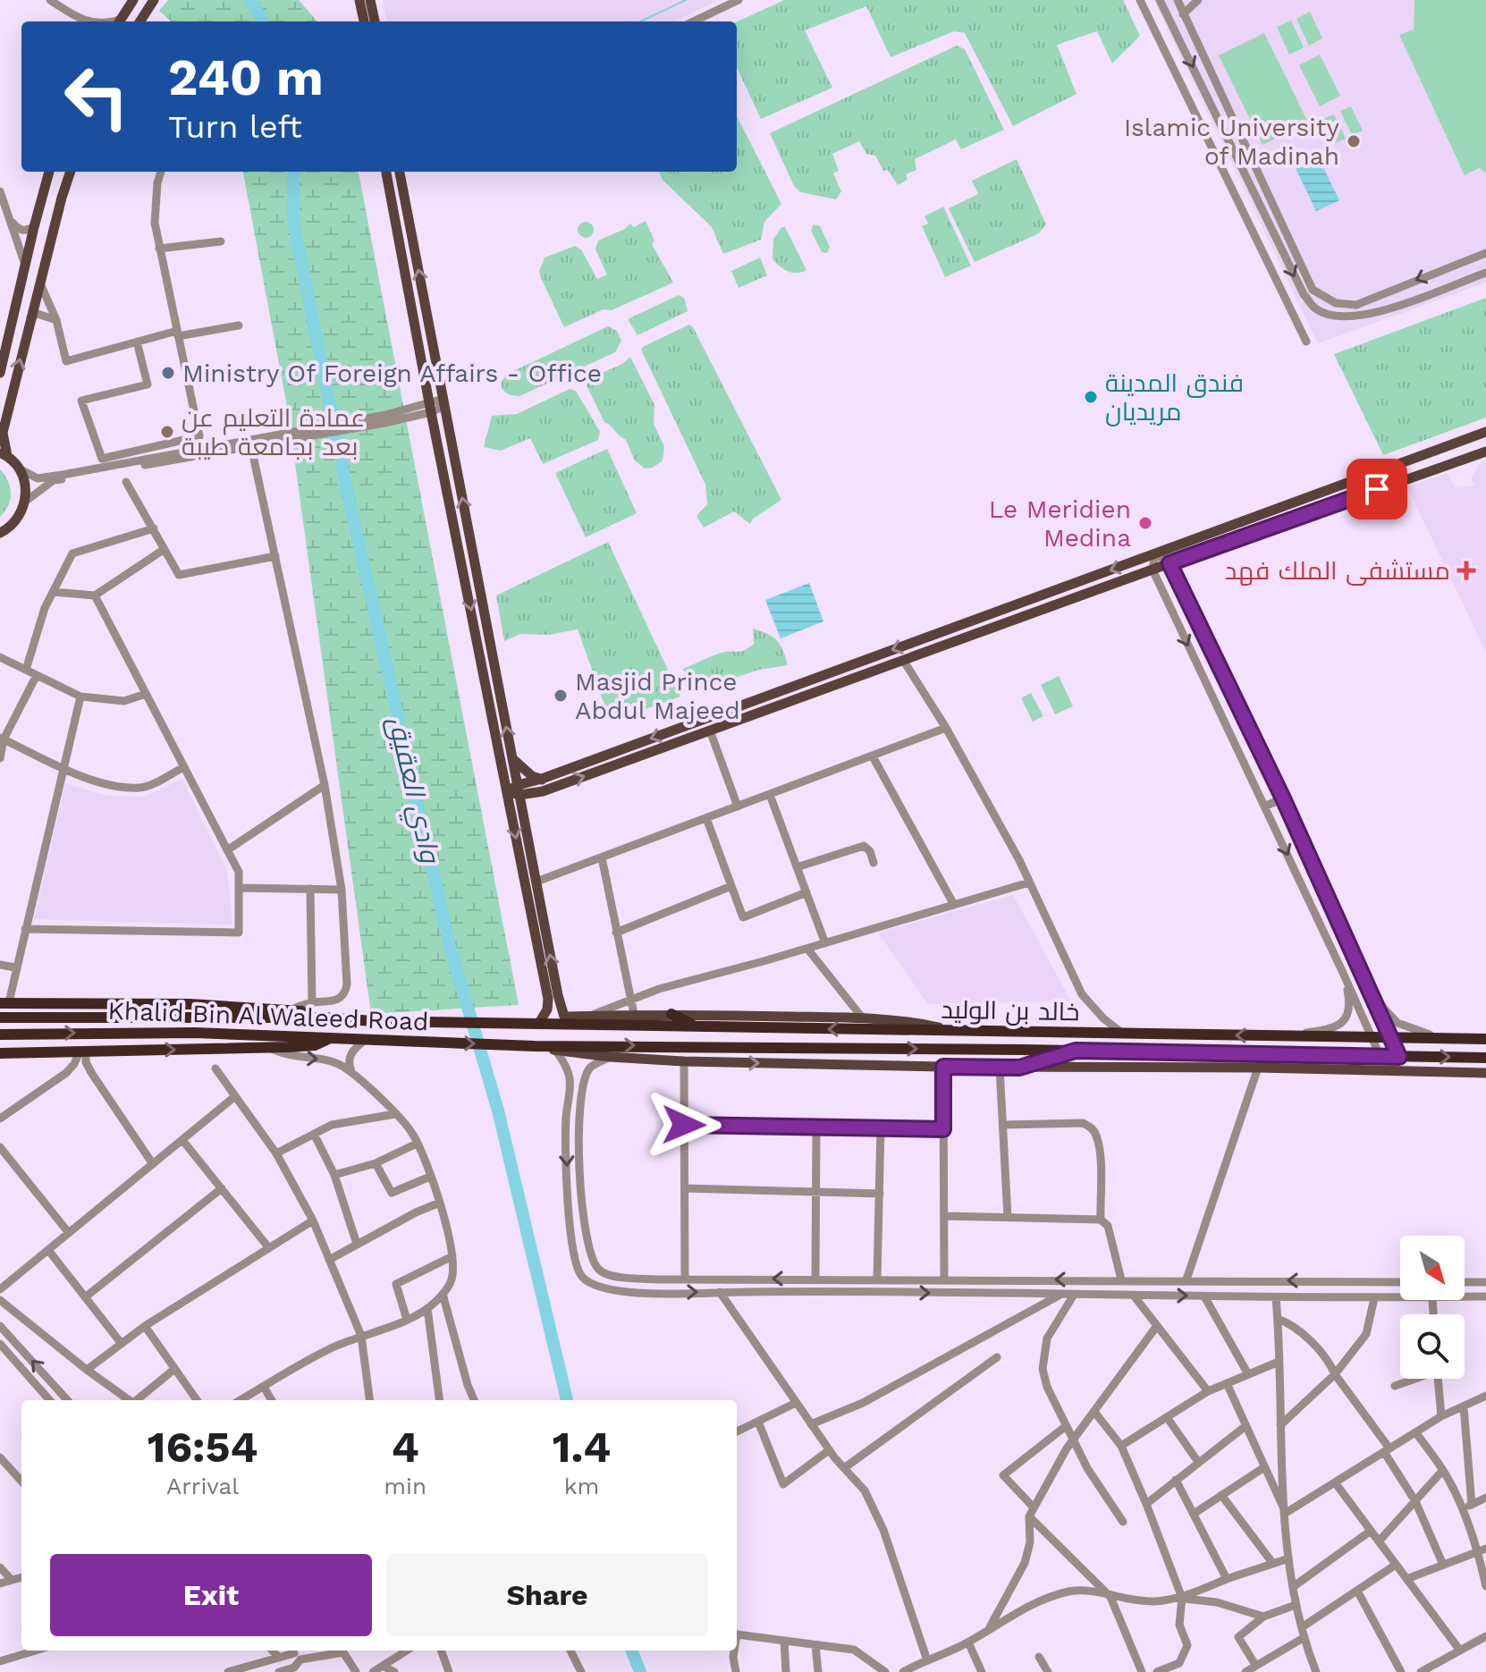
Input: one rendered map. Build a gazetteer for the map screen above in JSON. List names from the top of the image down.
{
  "streets": {
    "highway": ["خالد بن الوليد", "Khalid Bin Al Waleed Road"]
  },
  "crossings": [
    ["خالد بن الوليد", "Khalid Bin Al Waleed Road"]
  ],
  "water": ["وادي العقيق"],
  "places": {
    "other": [
      "Islamic University of Madinah",
      "Ministry Of Foreign Affairs - Office",
      "فندق المدينة مريديان",
      "عمادة التعليم عن بعد بجامعة طيبة",
      "Le Meridien Medina",
      "Masjid Prince Abdul Majeed"
    ],
    "health": ["مستشفى الملك فهد"]
  },
  "north": "bottom right",
  "page": {
    "turn": ["240 m", "Turn left"],
    "eta": [
      "16:54",
      "Arrival",
      "4",
      "min",
      "1.4",
      "km"
    ],
    "buttons": ["Exit", "Share"]
  }
}
